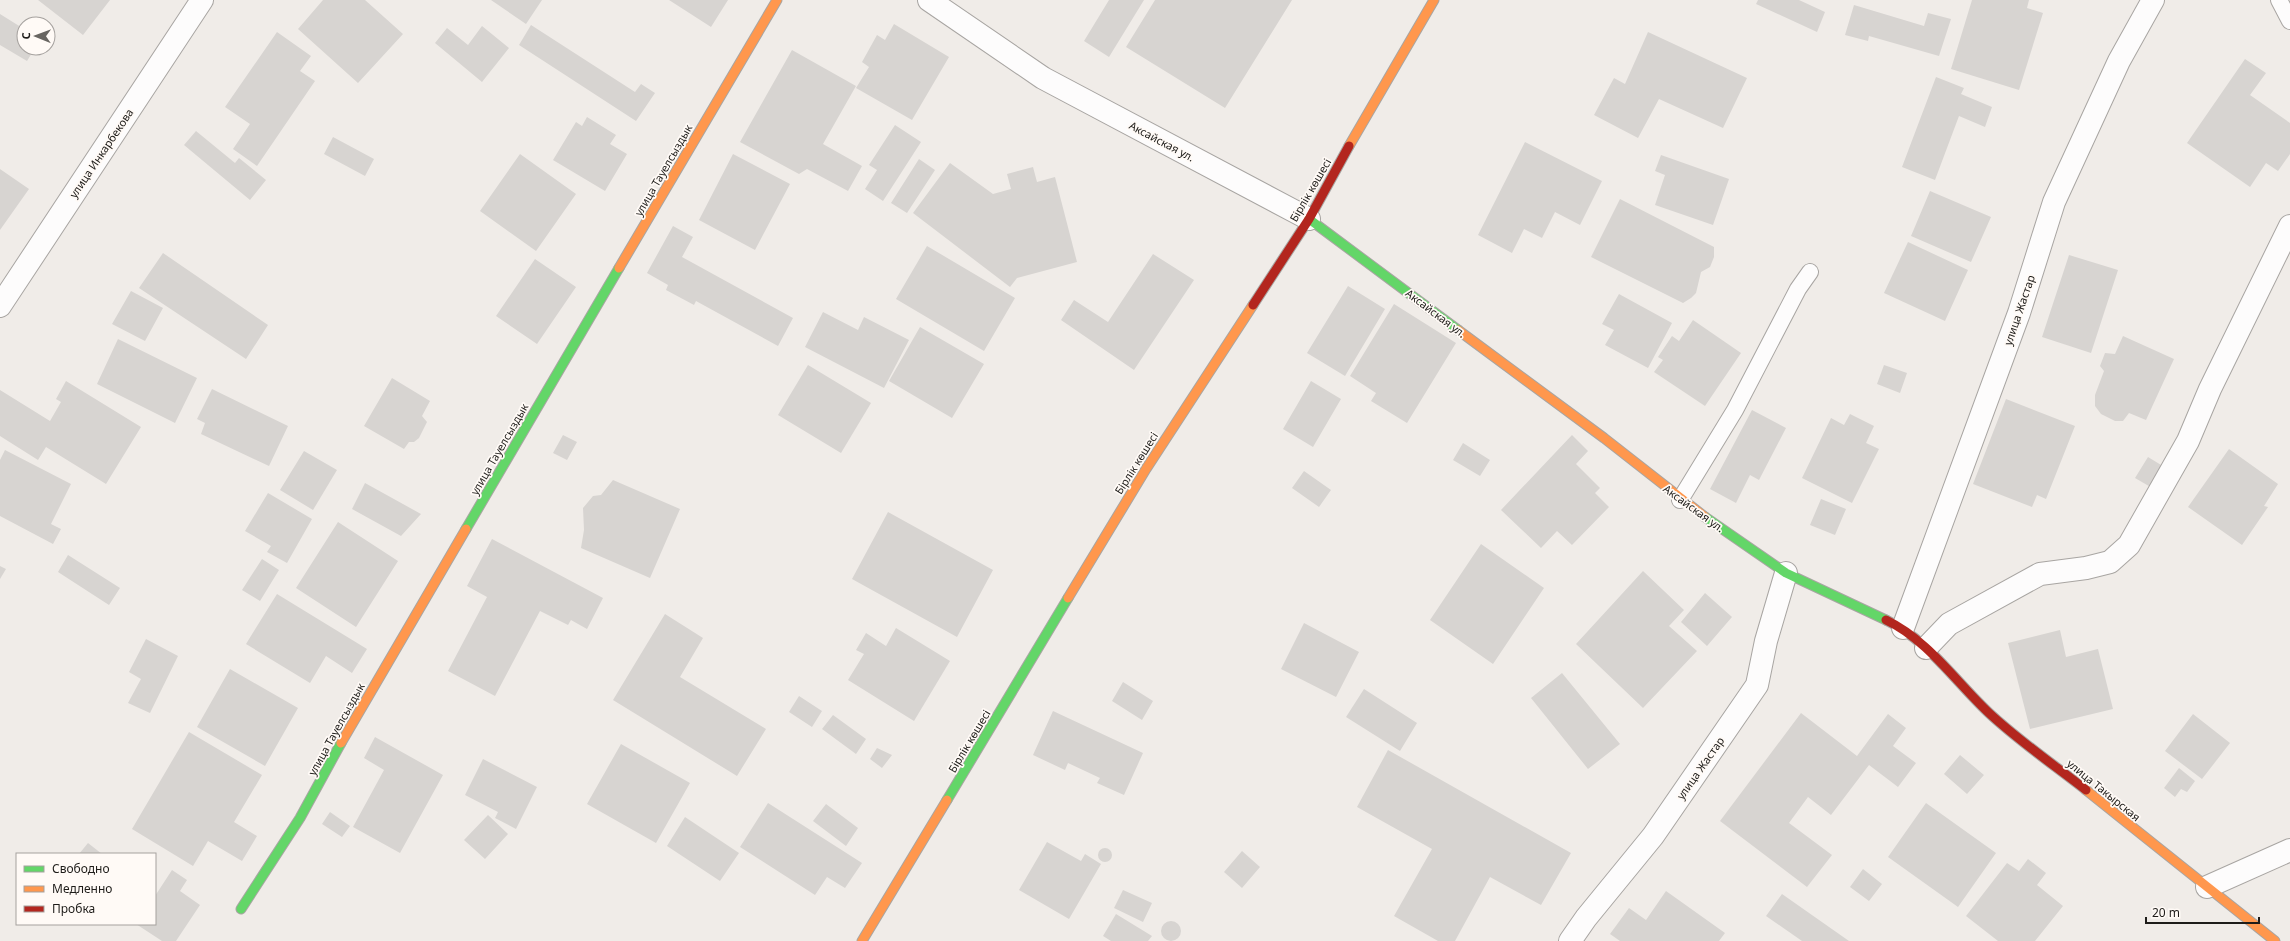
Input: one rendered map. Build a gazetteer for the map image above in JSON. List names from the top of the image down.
{
  "streets": {
    "street": [
      "Аксайская ул.",
      "улица Инкарбекова",
      "улица Тауелсыздык",
      "Бірлік көшесі",
      "улица Жастар",
      "улица Такырская"
    ]
  },
  "crossings": [
    ["Аксайская ул.", "Бірлік көшесі"],
    ["Аксайская ул.", "улица Жастар"],
    ["Аксайская ул.", "улица Такырская"]
  ],
  "legend": ["Свободно", "Медленно", "Пробка"],
  "scale_bar": "20 m",
  "north": "left"
}
